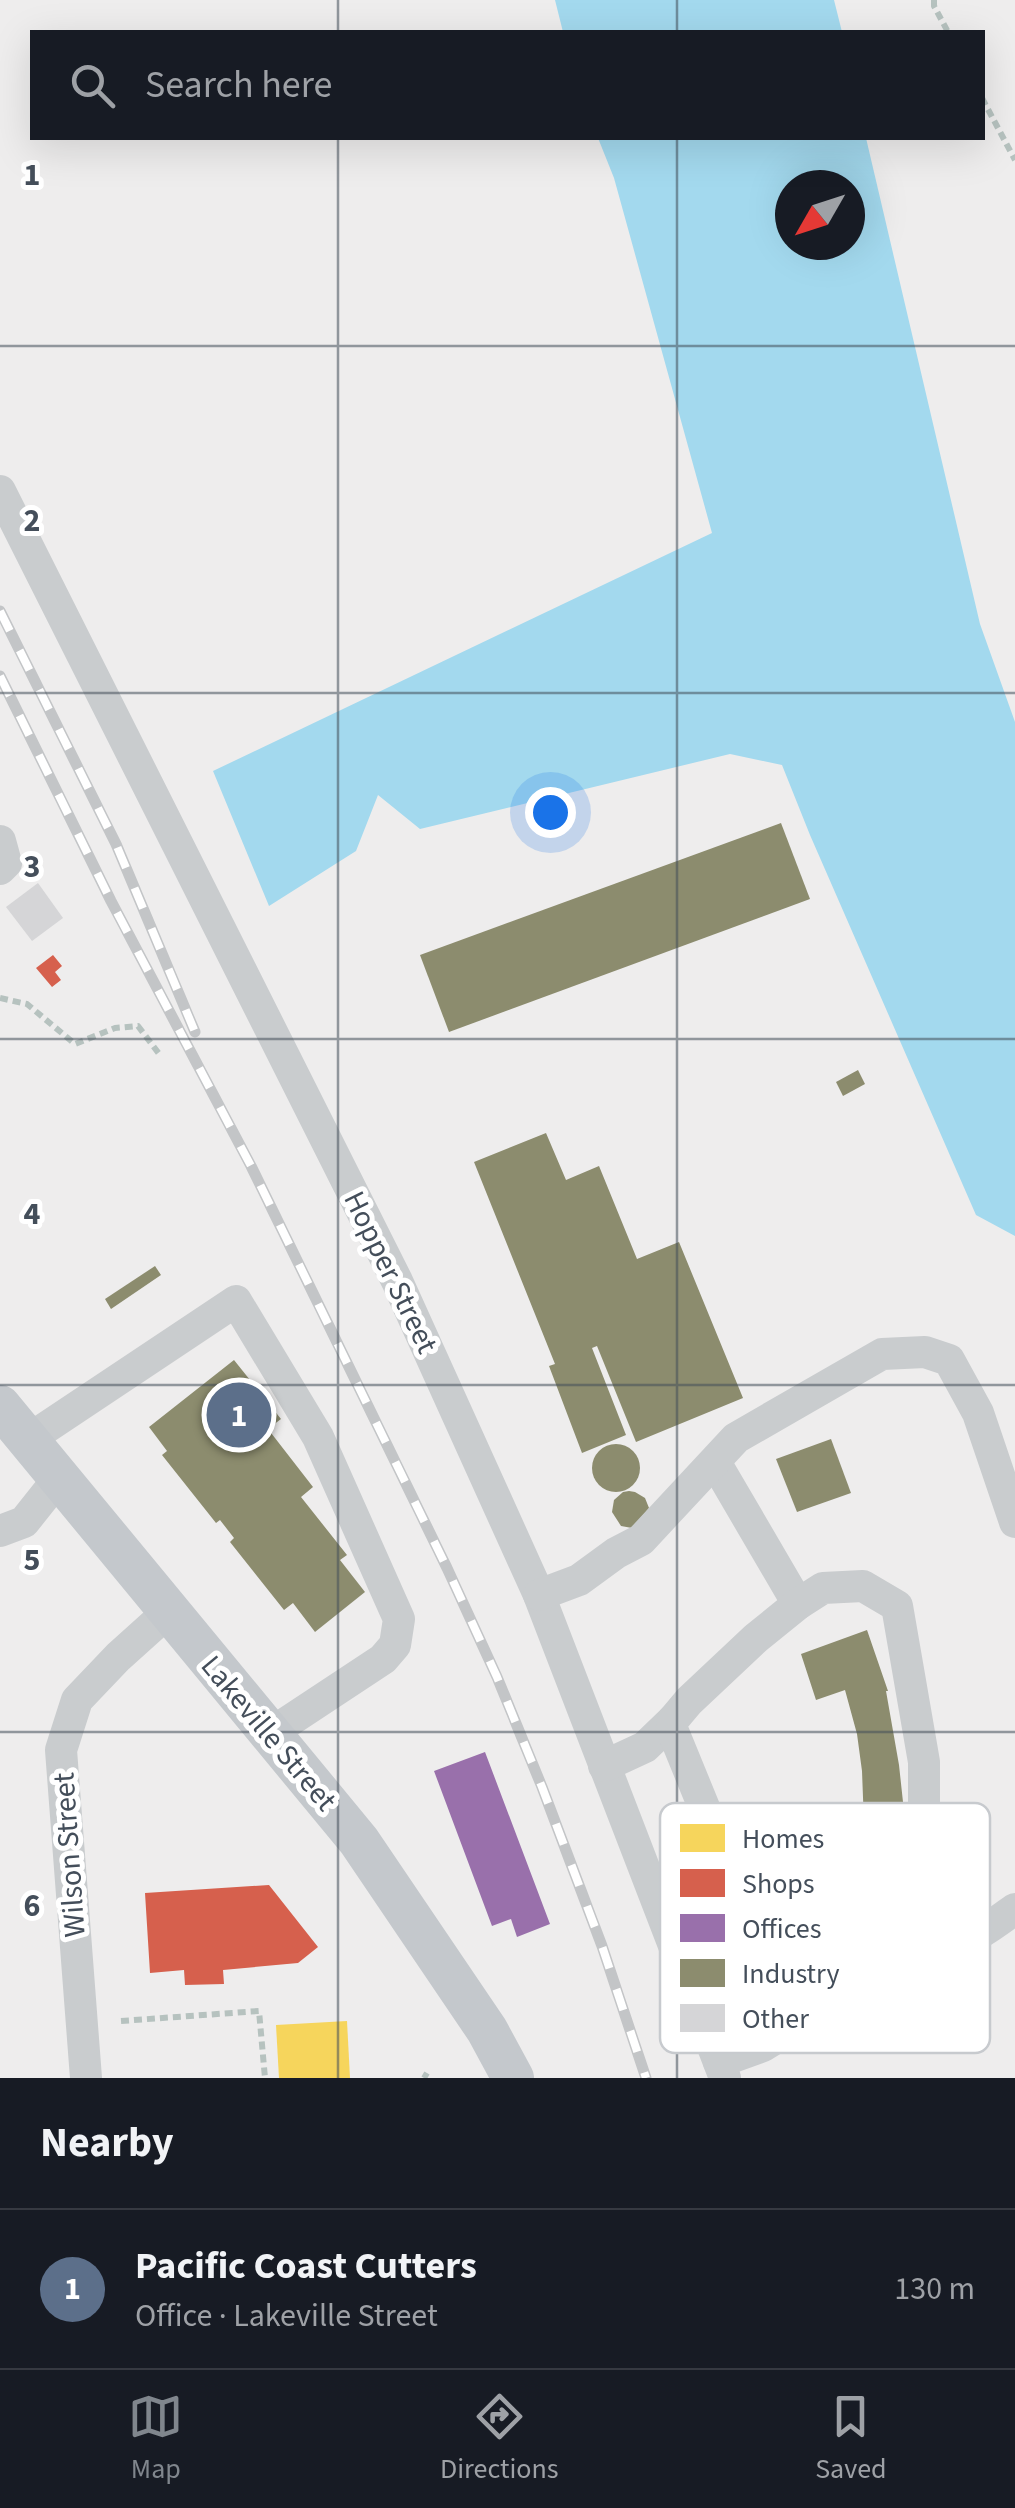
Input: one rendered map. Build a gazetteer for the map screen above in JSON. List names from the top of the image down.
{
  "streets": {
    "main road": ["Lakeville Street"],
    "street": ["Hopper Street", "Wilson Street"]
  },
  "crossings": [
    ["Lakeville Street", "Wilson Street"]
  ],
  "legend": [
    "Homes",
    "Shops",
    "Offices",
    "Industry",
    "Other"
  ],
  "north": "bottom left",
  "page": {
    "search": "Search here",
    "pins": "1",
    "heading": "Nearby",
    "list": [
      {
        "mark": "1",
        "name": "Pacific Coast Cutters",
        "note": "Office · Lakeville Street",
        "value": "130 m"
      }
    ],
    "nav": ["Map", "Directions", "Saved"]
  },
  "grid": {
    "rows": [
      "1",
      "2",
      "3",
      "4",
      "5",
      "6"
    ]
  }
}
